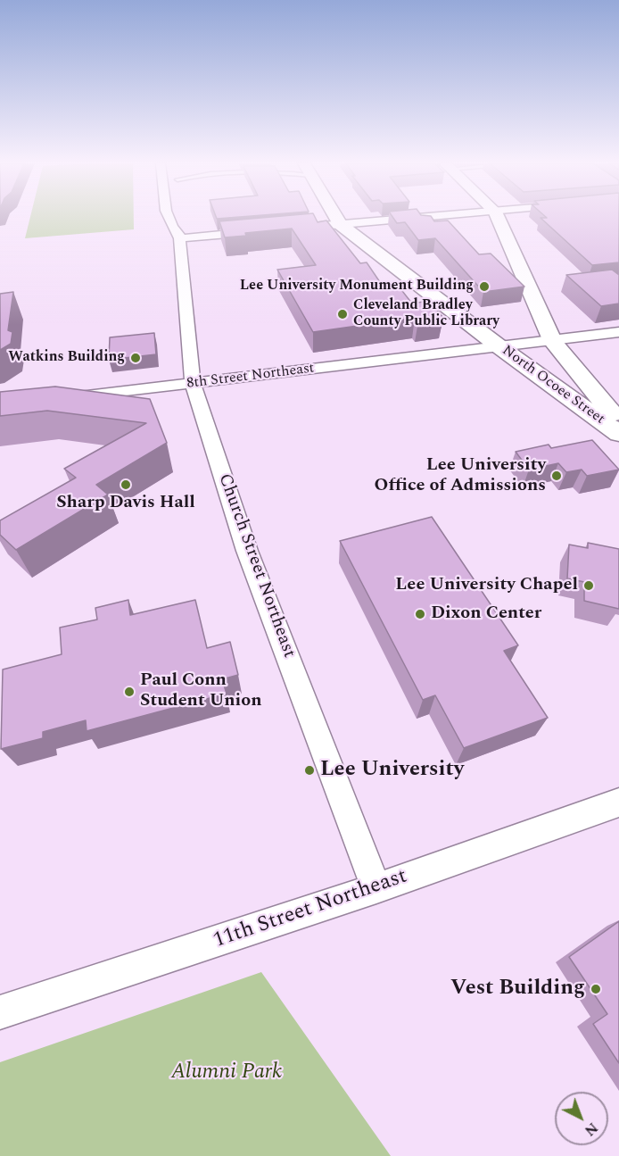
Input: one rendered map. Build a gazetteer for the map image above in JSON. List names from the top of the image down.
{
  "streets": {
    "main road": ["North Ocoee Street"],
    "street": ["8th Street Northeast", "Church Street Northeast", "11th Street Northeast"]
  },
  "crossings": [
    ["8th Street Northeast", "North Ocoee Street"],
    ["8th Street Northeast", "Church Street Northeast"],
    ["Church Street Northeast", "11th Street Northeast"]
  ],
  "parks": ["Alumni Park"],
  "places": [
    "Lee University Monument Building",
    "Cleveland Bradley County Public Library",
    "Watkins Building",
    "Lee University Office of Admissions",
    "Sharp Davis Hall",
    "Lee University Chapel",
    "Dixon Center",
    "Paul Conn Student Union",
    "Lee University",
    "Vest Building"
  ],
  "north": "bottom right"
}
